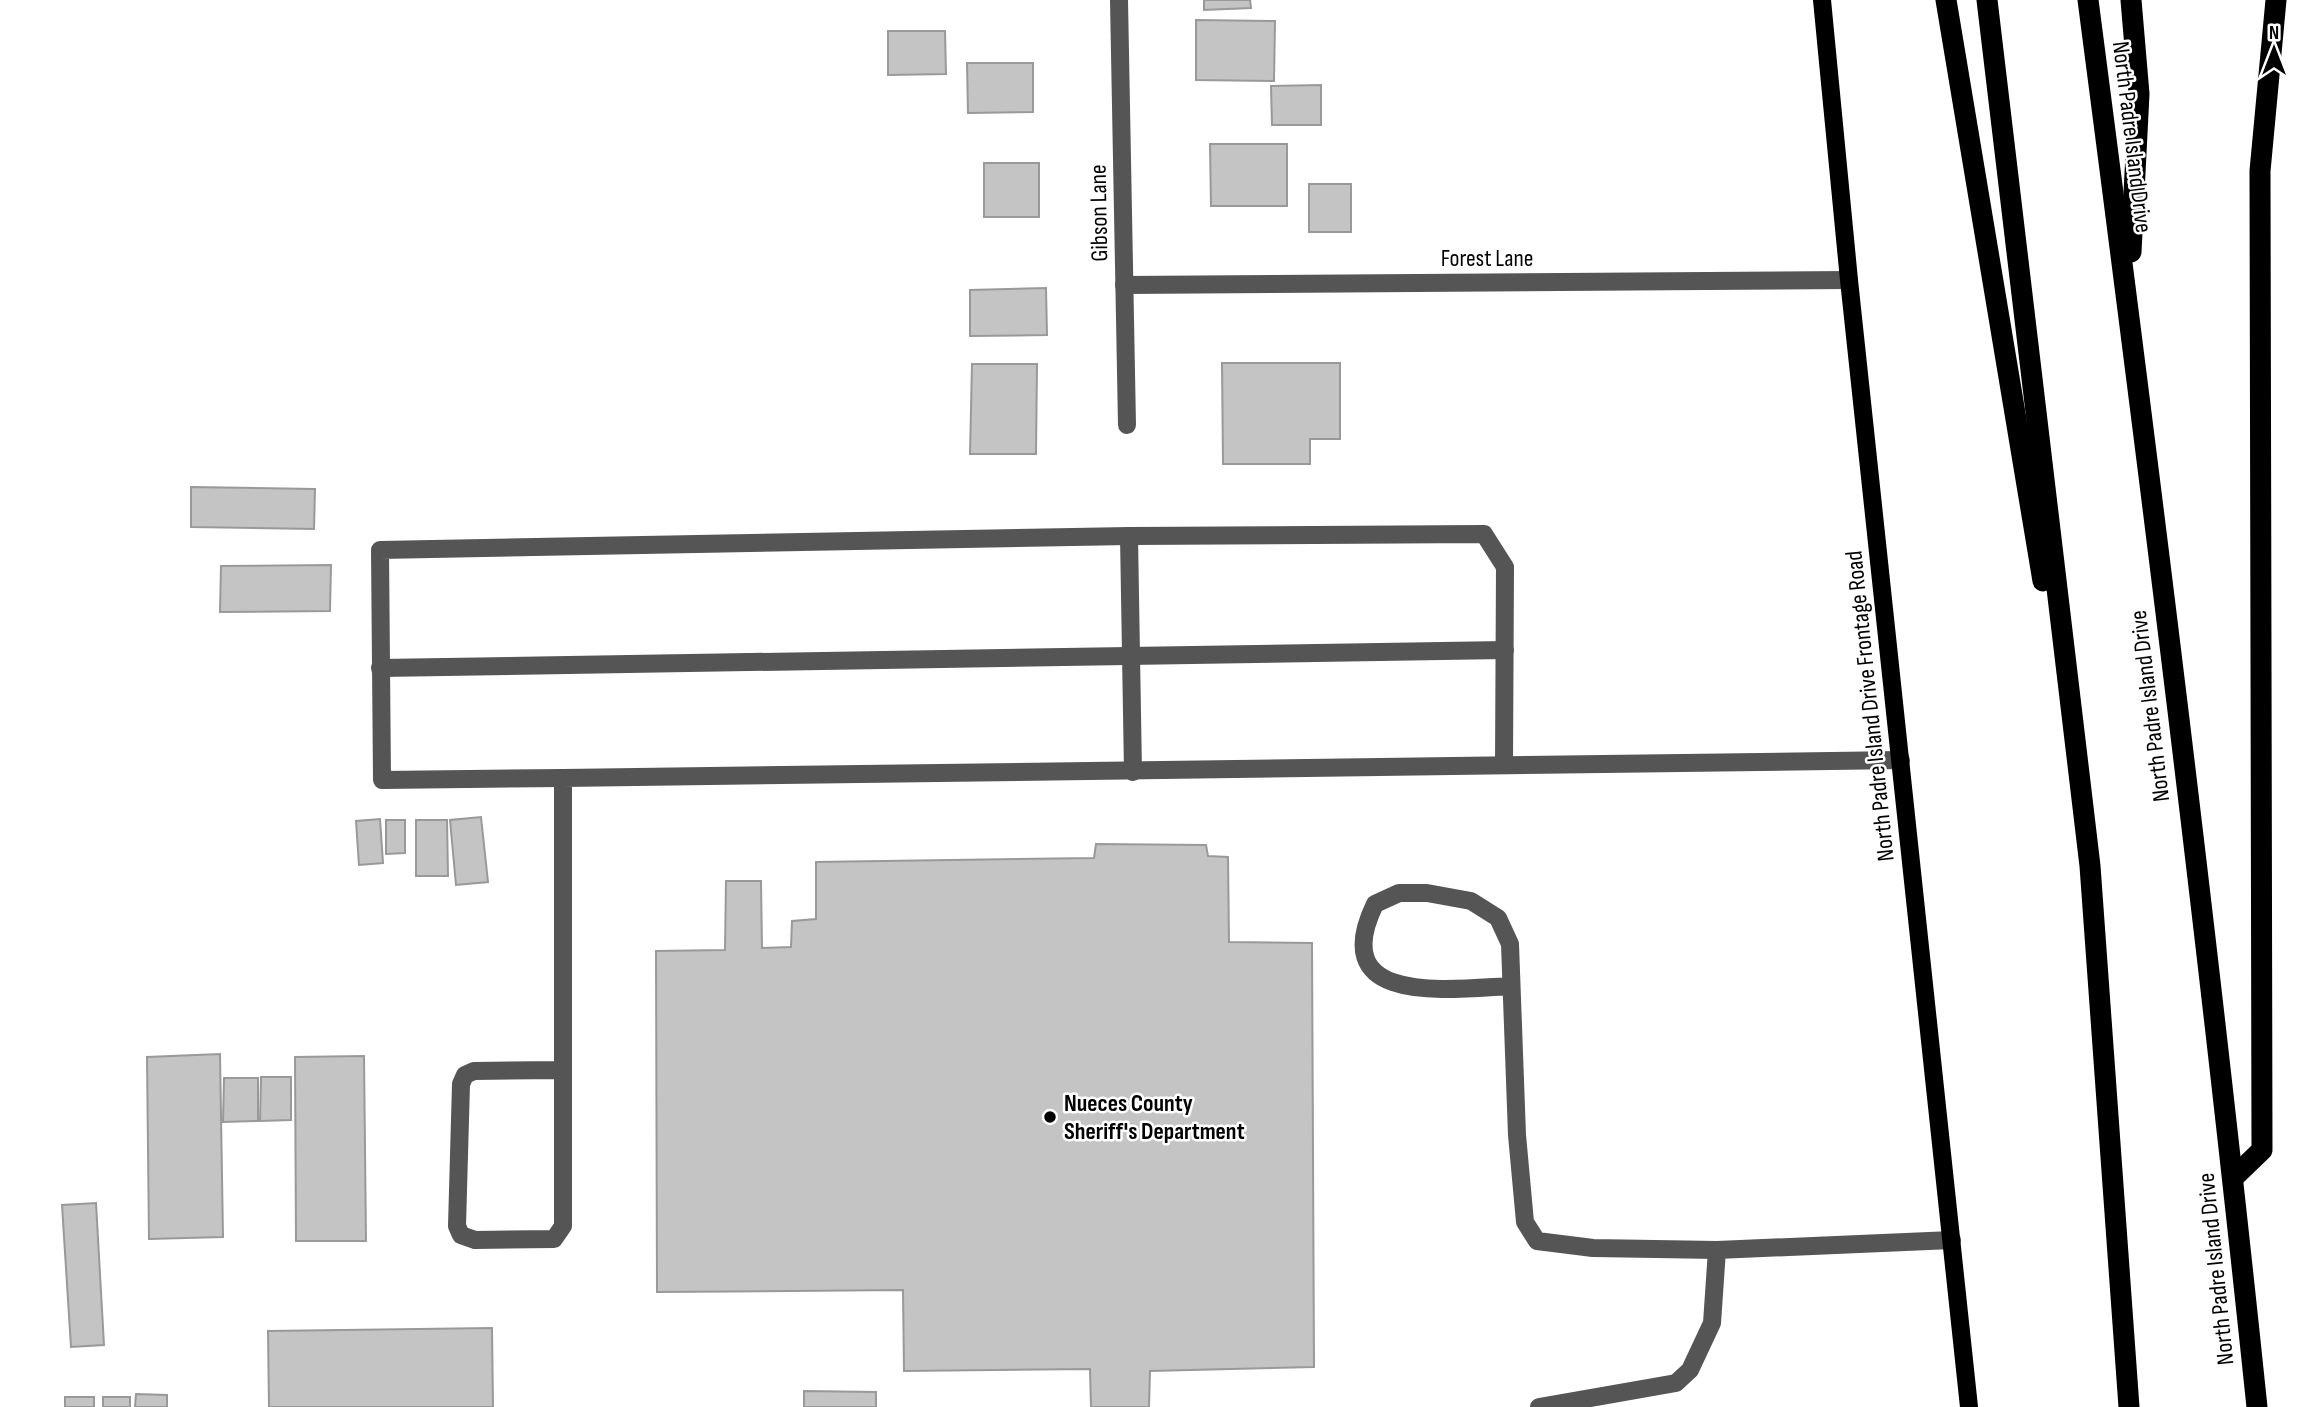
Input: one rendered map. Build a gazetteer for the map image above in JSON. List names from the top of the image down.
{
  "streets": {
    "highway": ["North Padre Island Drive"],
    "main road": ["North Padre Island Drive Frontage Road"],
    "street": ["Gibson Lane", "Forest Lane"]
  },
  "crossings": [
    ["Gibson Lane", "Forest Lane"],
    ["Forest Lane", "North Padre Island Drive Frontage Road"]
  ],
  "places": ["Nueces County Sheriff's Department"],
  "north": "top"
}
